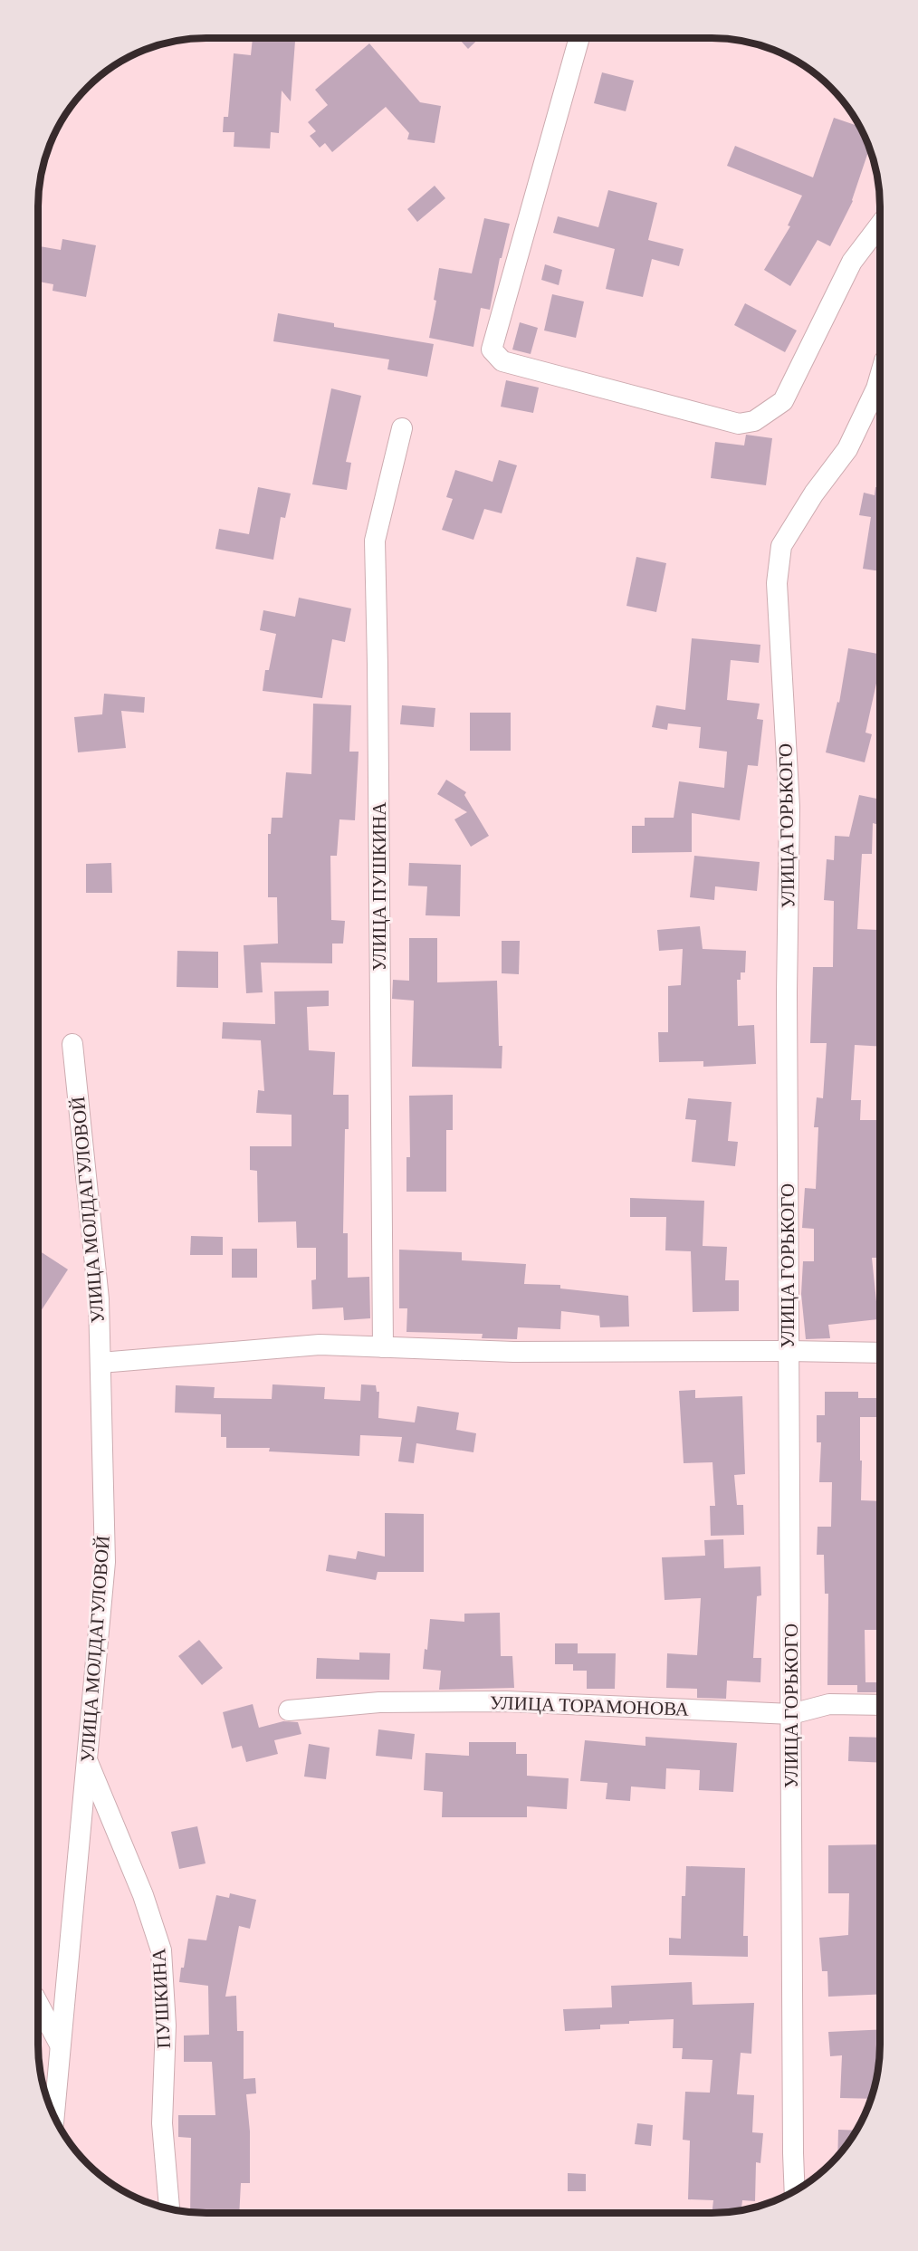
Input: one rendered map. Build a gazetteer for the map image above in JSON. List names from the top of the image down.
{
  "streets": {
    "street": [
      "УЛИЦА ГОРЬКОГО",
      "УЛИЦА ПУШКИНА",
      "УЛИЦА МОЛДАГУЛОВОЙ",
      "УЛИЦА ТОРАМОНОВА",
      "ПУШКИНА"
    ]
  },
  "crossings": [
    ["УЛИЦА ГОРЬКОГО", "УЛИЦА ТОРАМОНОВА"],
    ["УЛИЦА МОЛДАГУЛОВОЙ", "ПУШКИНА"]
  ]
}
